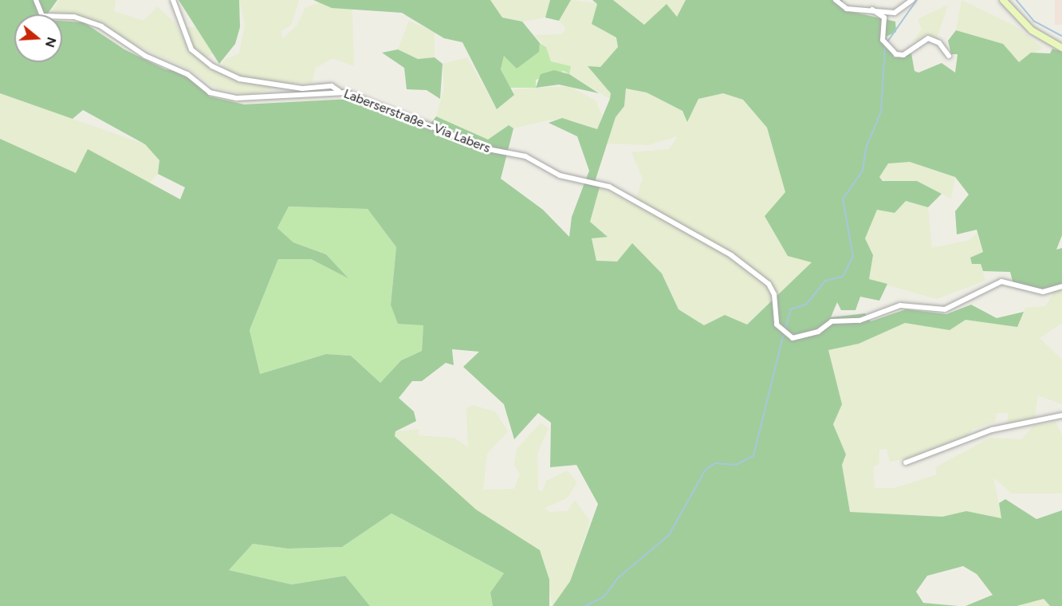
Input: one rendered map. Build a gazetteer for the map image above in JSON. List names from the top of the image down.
{
  "streets": {
    "street": ["Laberserstraße - Via Labers"]
  },
  "north": "right"
}
